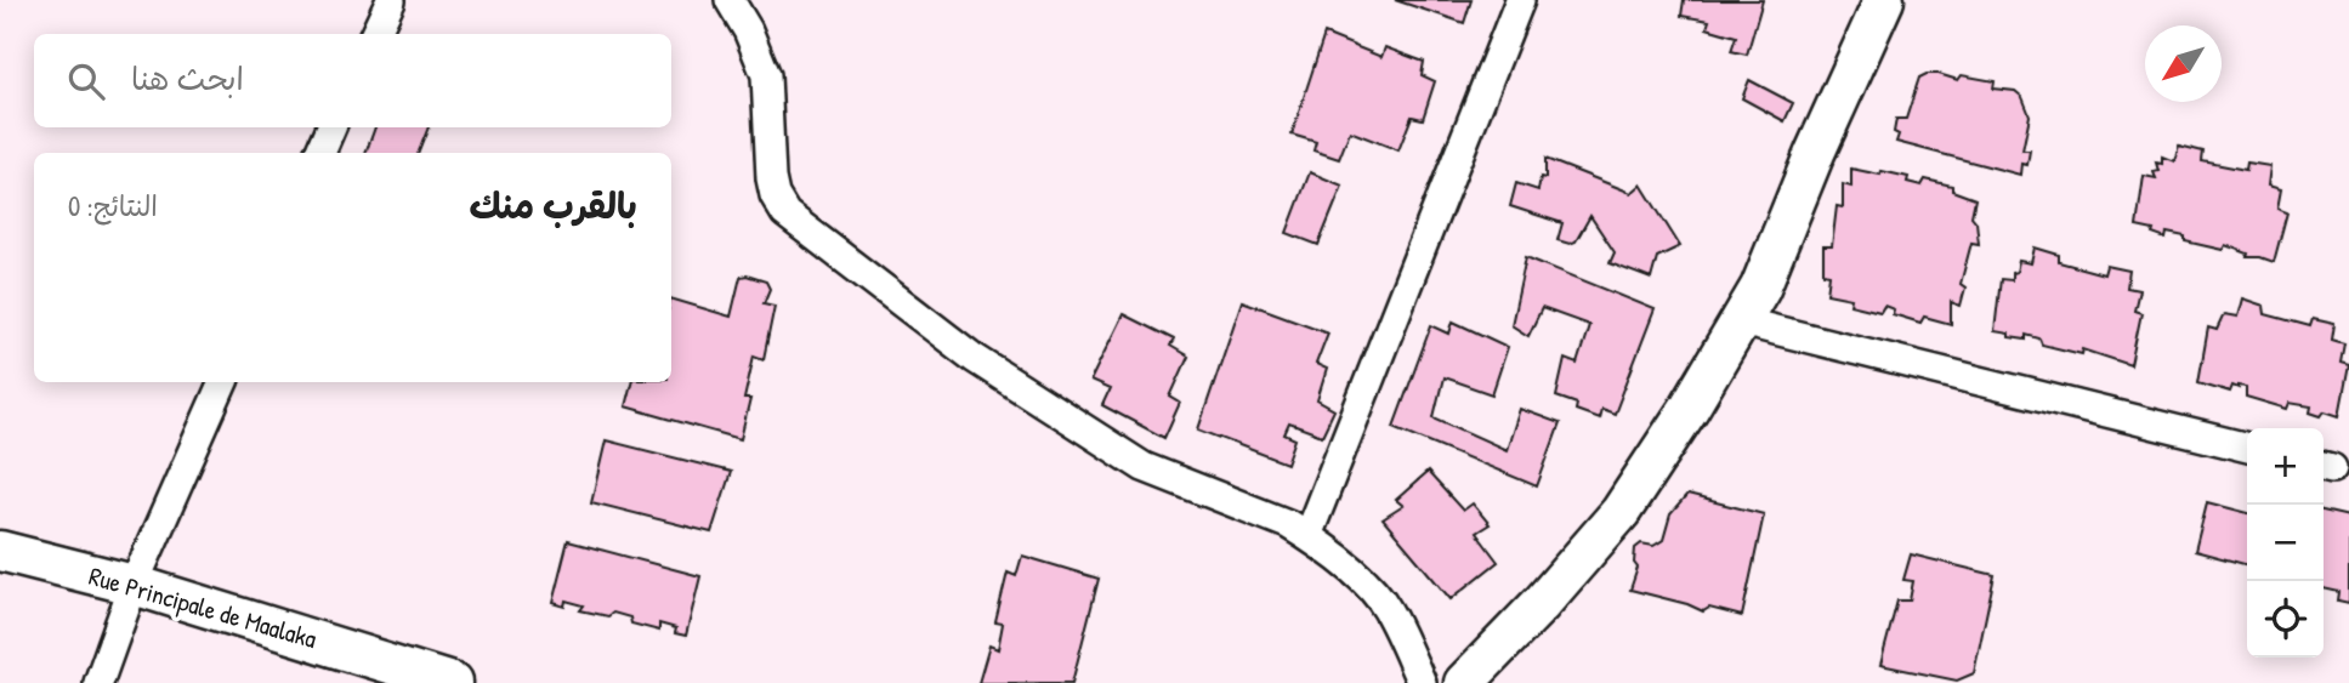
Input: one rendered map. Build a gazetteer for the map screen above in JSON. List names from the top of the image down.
{
  "streets": {
    "street": ["Rue Principale de Maalaka"]
  },
  "north": "bottom left",
  "page": {
    "search": "ابحث هنا",
    "heading": ["بالقرب منك", "النتائج: 0"],
    "map_buttons": ["+", "−"]
  }
}
